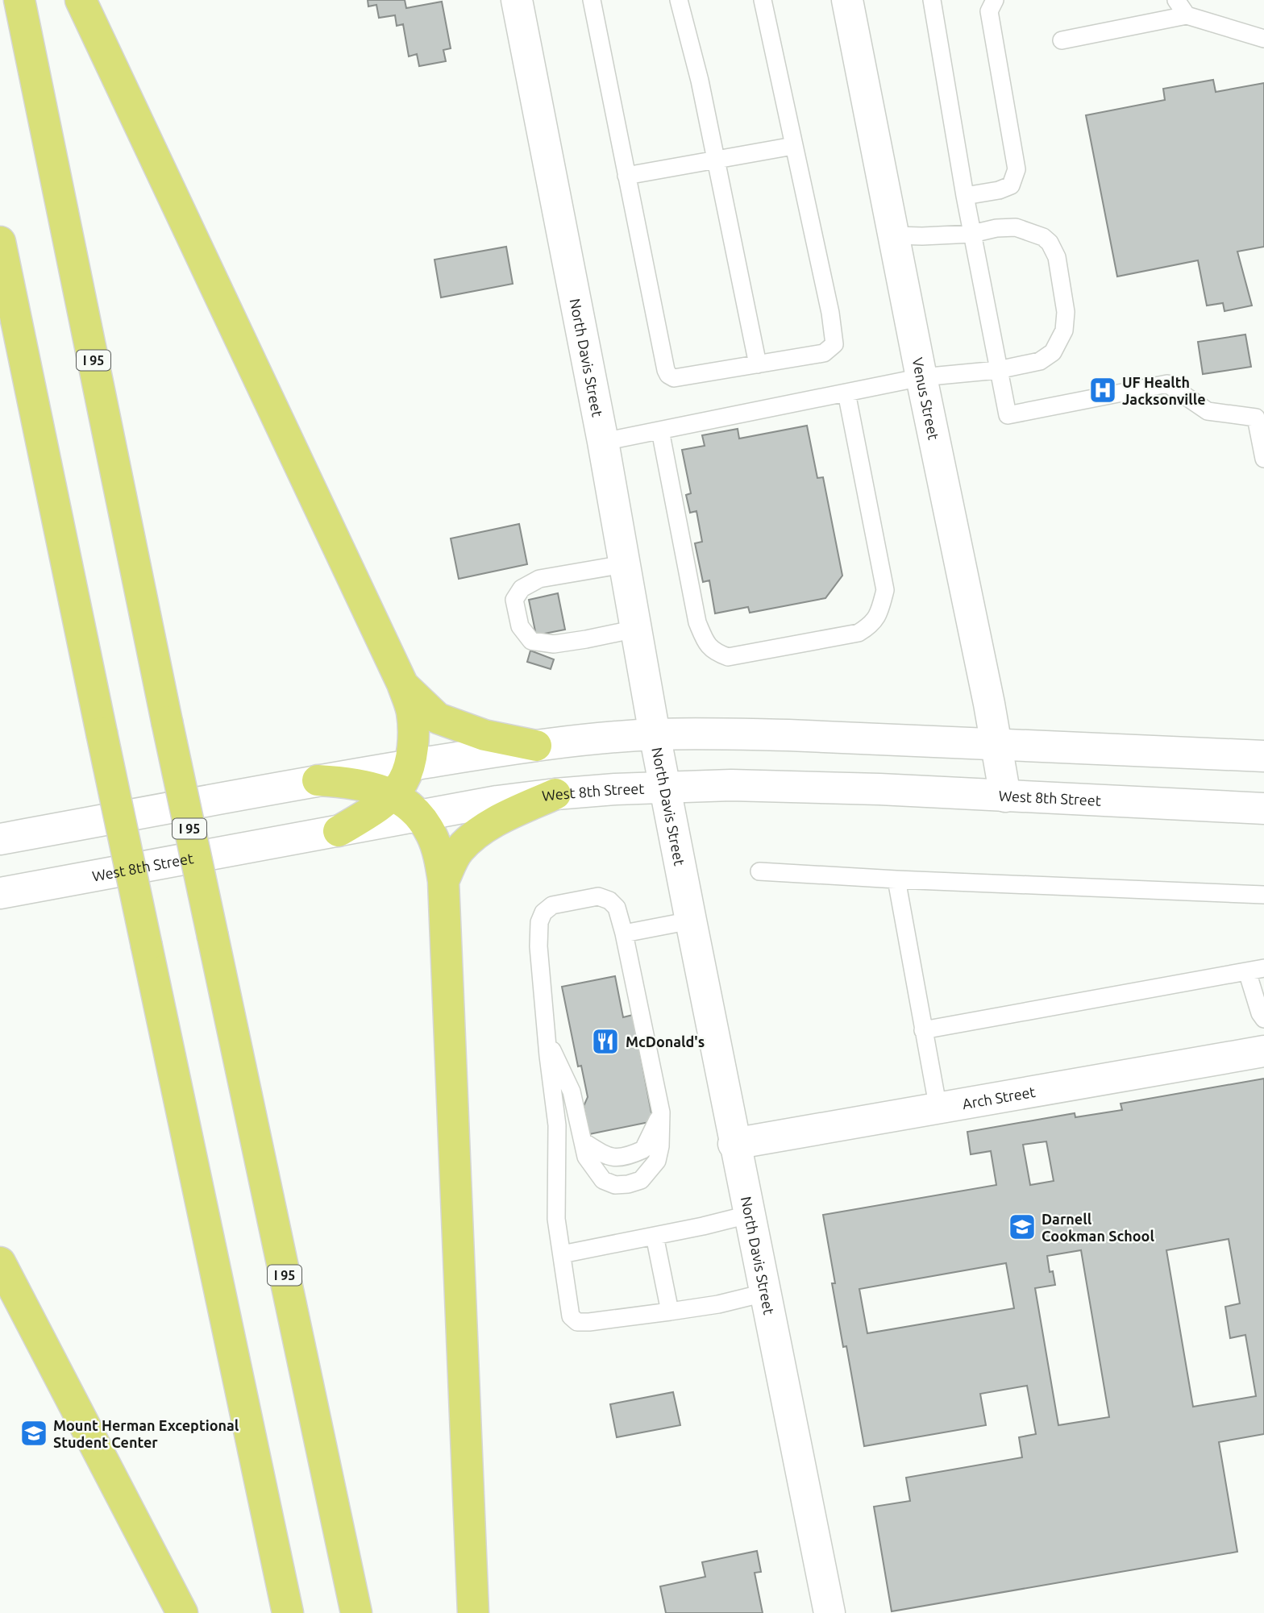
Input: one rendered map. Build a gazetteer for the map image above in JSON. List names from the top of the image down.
{
  "streets": {
    "highway": ["I 95"],
    "street": [
      "North Davis Street",
      "Venus Street",
      "West 8th Street",
      "Arch Street"
    ]
  },
  "crossings": [
    ["North Davis Street", "West 8th Street"],
    ["North Davis Street", "Arch Street"],
    ["Venus Street", "West 8th Street"]
  ],
  "places": {
    "hospital": ["UF Health Jacksonville"],
    "restaurant": ["McDonald's"],
    "school or university": ["Darnell Cookman School", "Mount Herman Exceptional Student Center"]
  }
}
